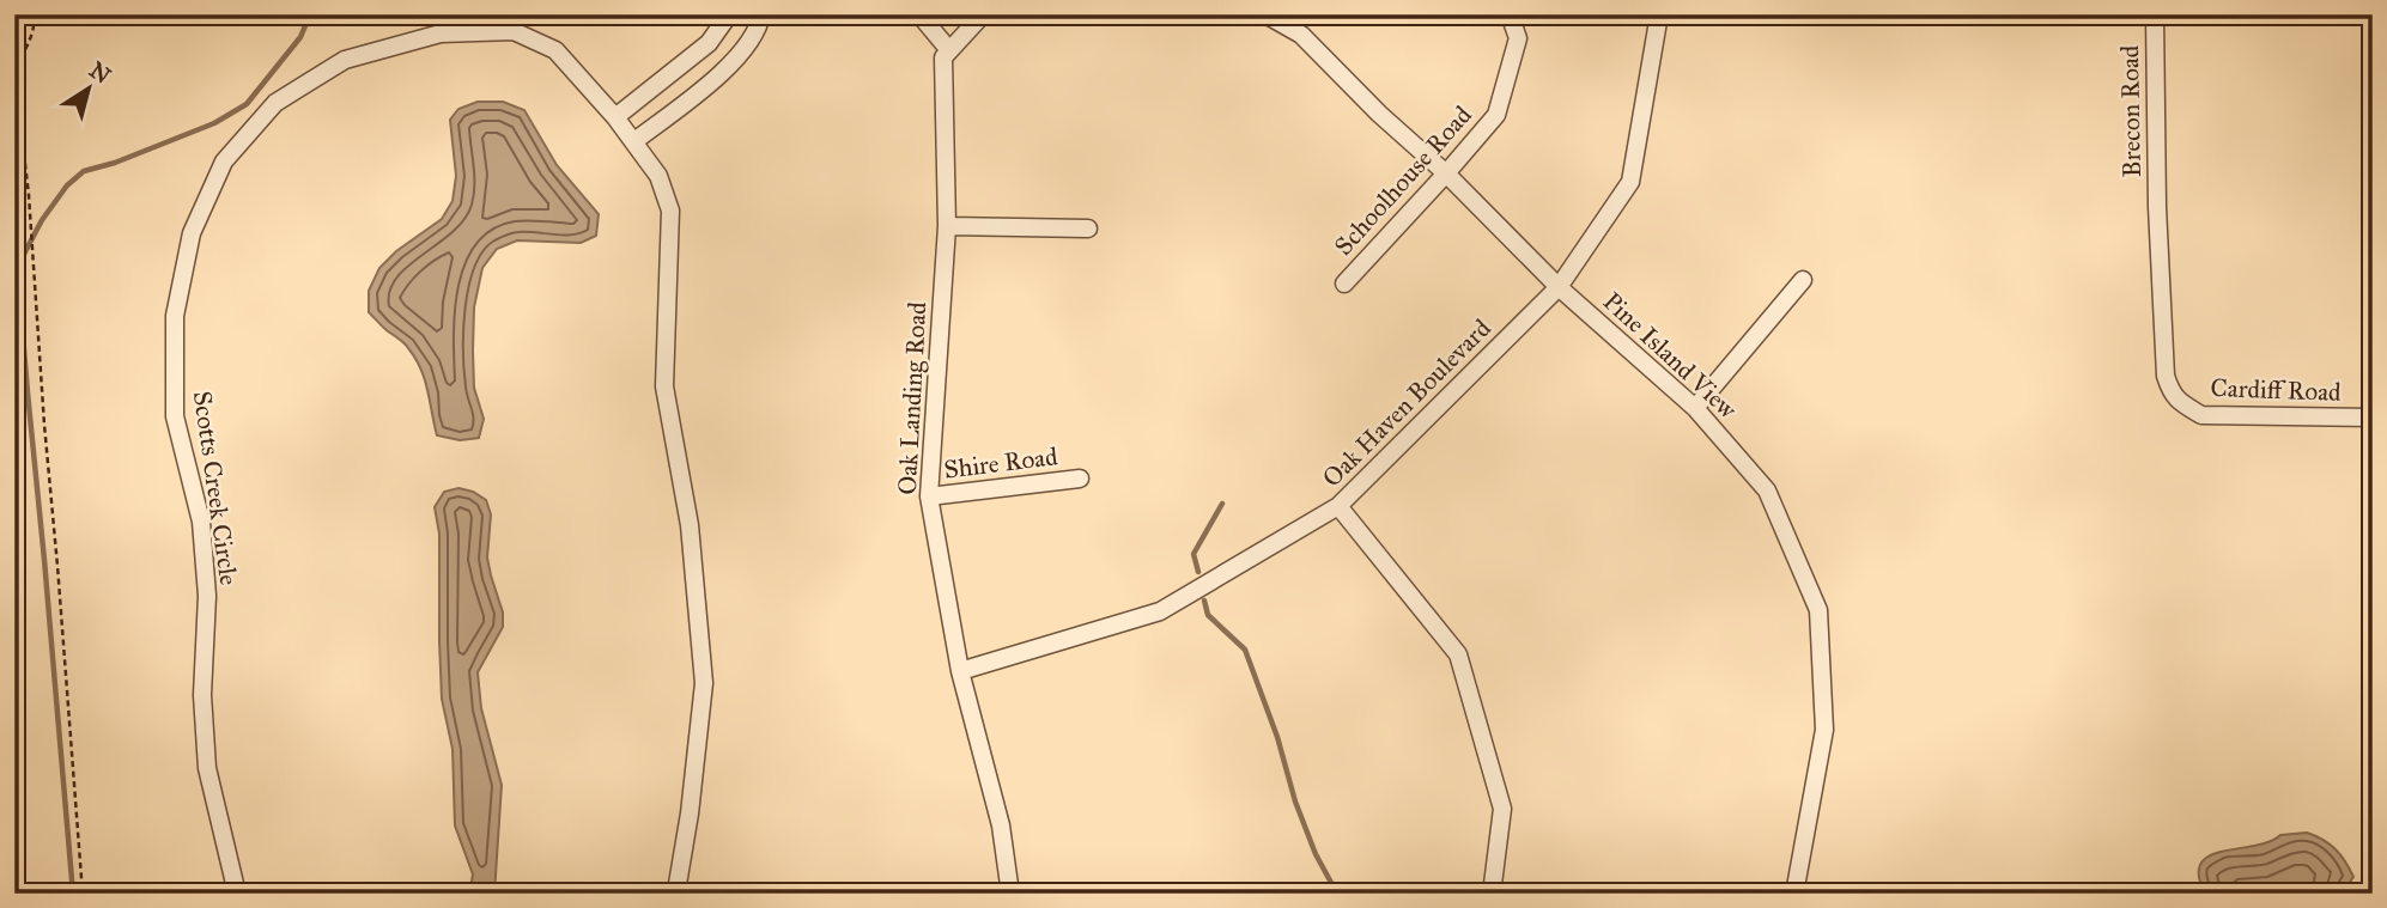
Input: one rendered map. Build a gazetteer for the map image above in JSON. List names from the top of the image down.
{
  "streets": {
    "street": [
      "Brecon Road",
      "Schoolhouse Road",
      "Pine Island View",
      "Cardiff Road",
      "Oak Landing Road",
      "Oak Haven Boulevard",
      "Shire Road",
      "Scotts Creek Circle"
    ]
  },
  "crossings": [
    ["Brecon Road", "Cardiff Road"],
    ["Pine Island View", "Oak Haven Boulevard"],
    ["Oak Landing Road", "Oak Haven Boulevard"],
    ["Oak Landing Road", "Shire Road"]
  ],
  "north": "top right"
}
